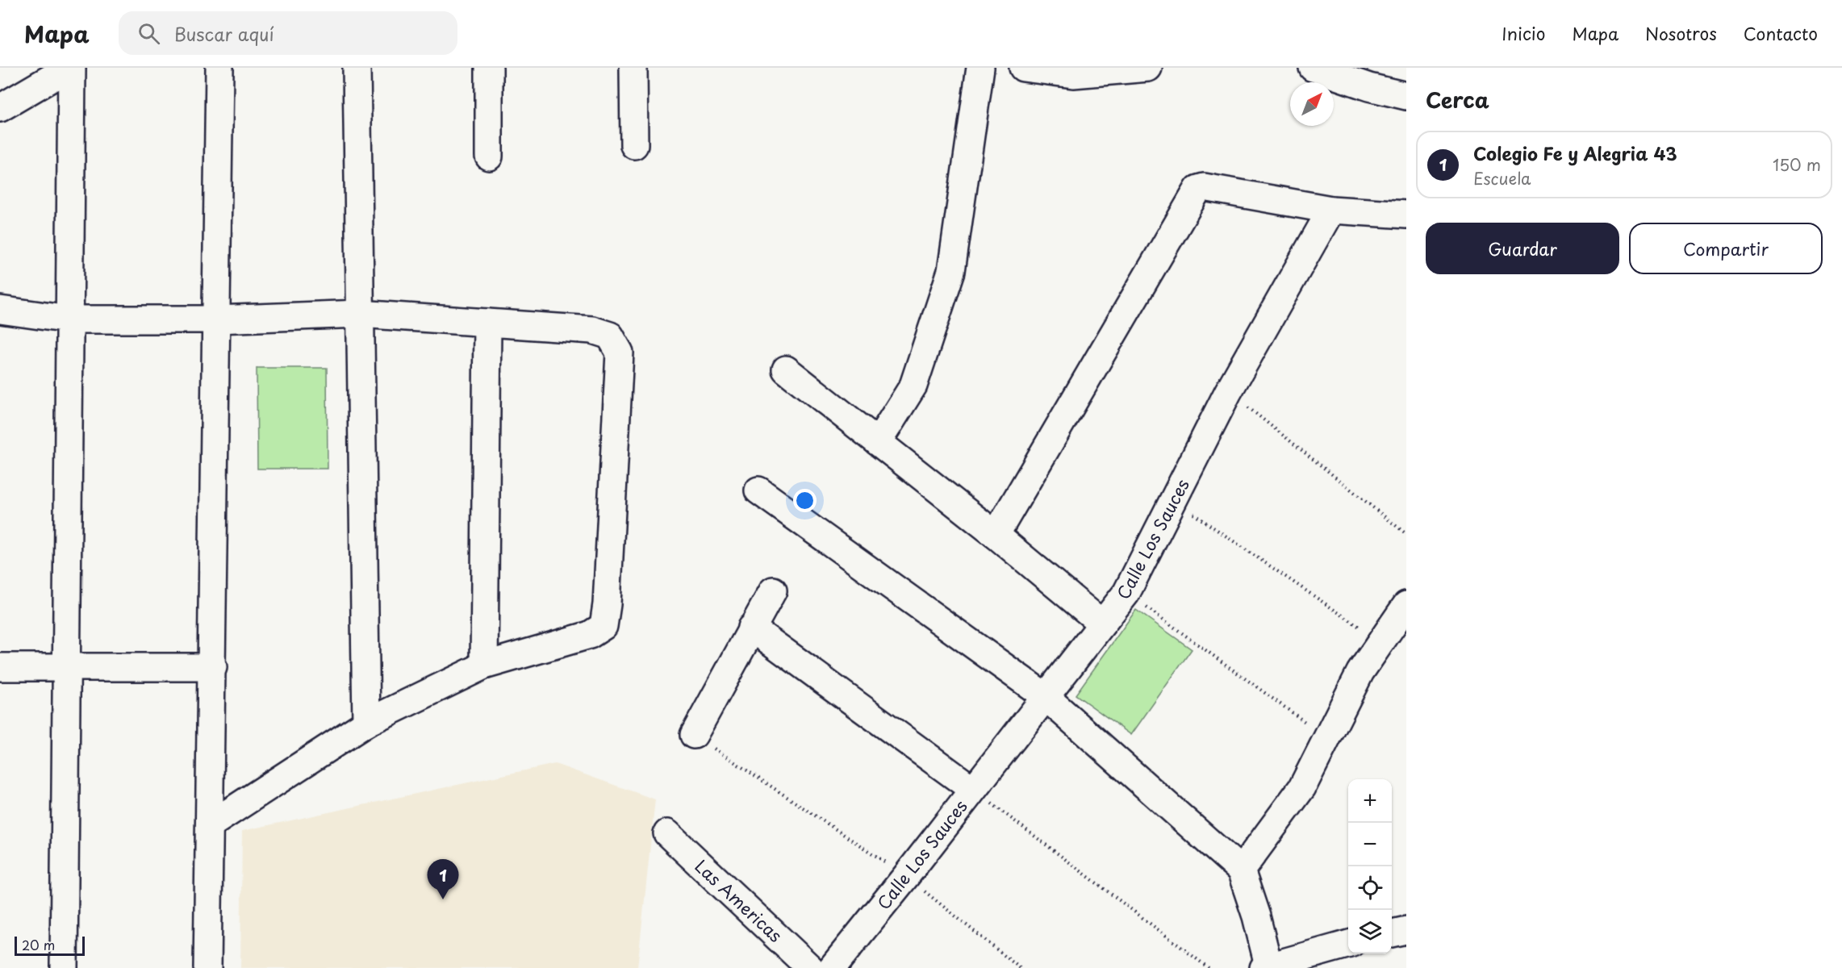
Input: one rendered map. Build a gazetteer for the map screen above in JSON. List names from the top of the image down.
{
  "streets": {
    "street": ["Calle Los Sauces", "Las Americas"]
  },
  "scale_bar": "20 m",
  "north": "top right",
  "page": {
    "header": "Mapa",
    "search": "Buscar aquí",
    "nav": [
      "Inicio",
      "Mapa",
      "Nosotros",
      "Contacto"
    ],
    "heading": "Cerca",
    "list": [
      {
        "mark": "1",
        "name": "Colegio Fe y Alegria 43",
        "note": "Escuela",
        "value": "150 m"
      }
    ],
    "buttons": ["Guardar", "Compartir"],
    "map_buttons": ["+", "−"],
    "pins": "1",
    "scale": "20 m"
  }
}
